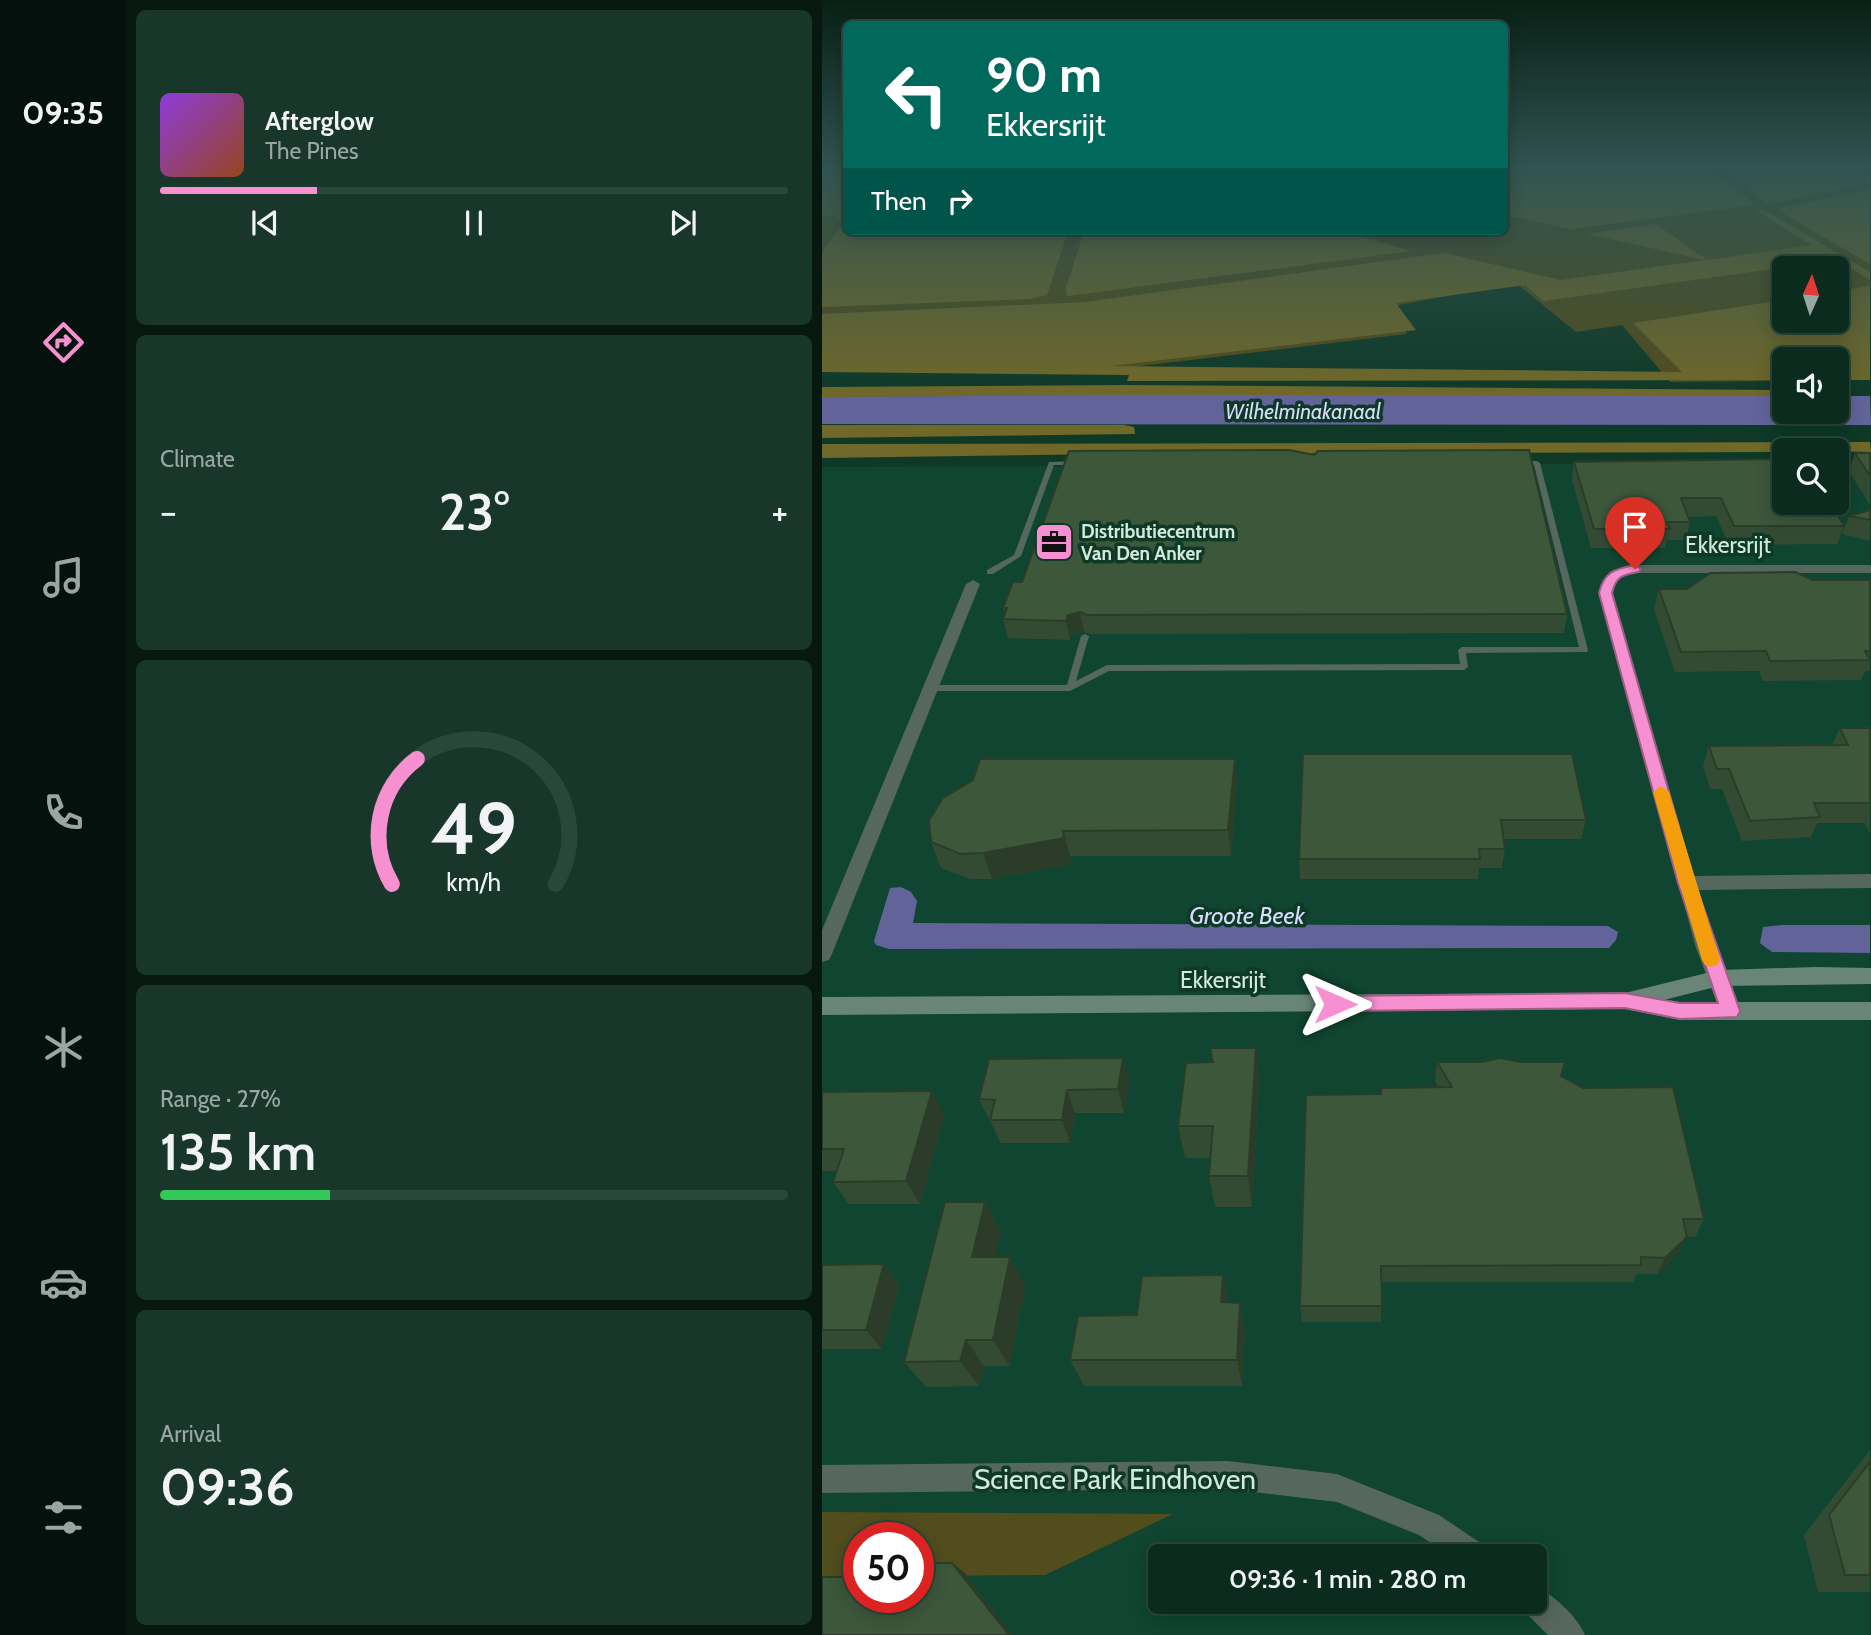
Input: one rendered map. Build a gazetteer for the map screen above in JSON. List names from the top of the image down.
{
  "streets": {
    "main road": ["Ekkersrijt"],
    "street": ["Science Park Eindhoven"]
  },
  "water": ["Wilhelminakanaal", "Groote Beek"],
  "places": {
    "office": ["Distributiecentrum Van Den Anker"]
  },
  "north": "top",
  "page": {
    "tabs": "09:35",
    "turn": ["90 m", "Ekkersrijt"],
    "song": ["Afterglow", "The Pines"],
    "then": "Then",
    "tile": [
      "Climate",
      ["Range · 27%", "135 km"],
      ["Arrival", "09:36"]
    ],
    "heat": ["−", "23°", "+"],
    "limit": "50",
    "trip": "09:36 · 1 min · 280 m",
    "gauge": ["49", "km/h"]
  }
}
